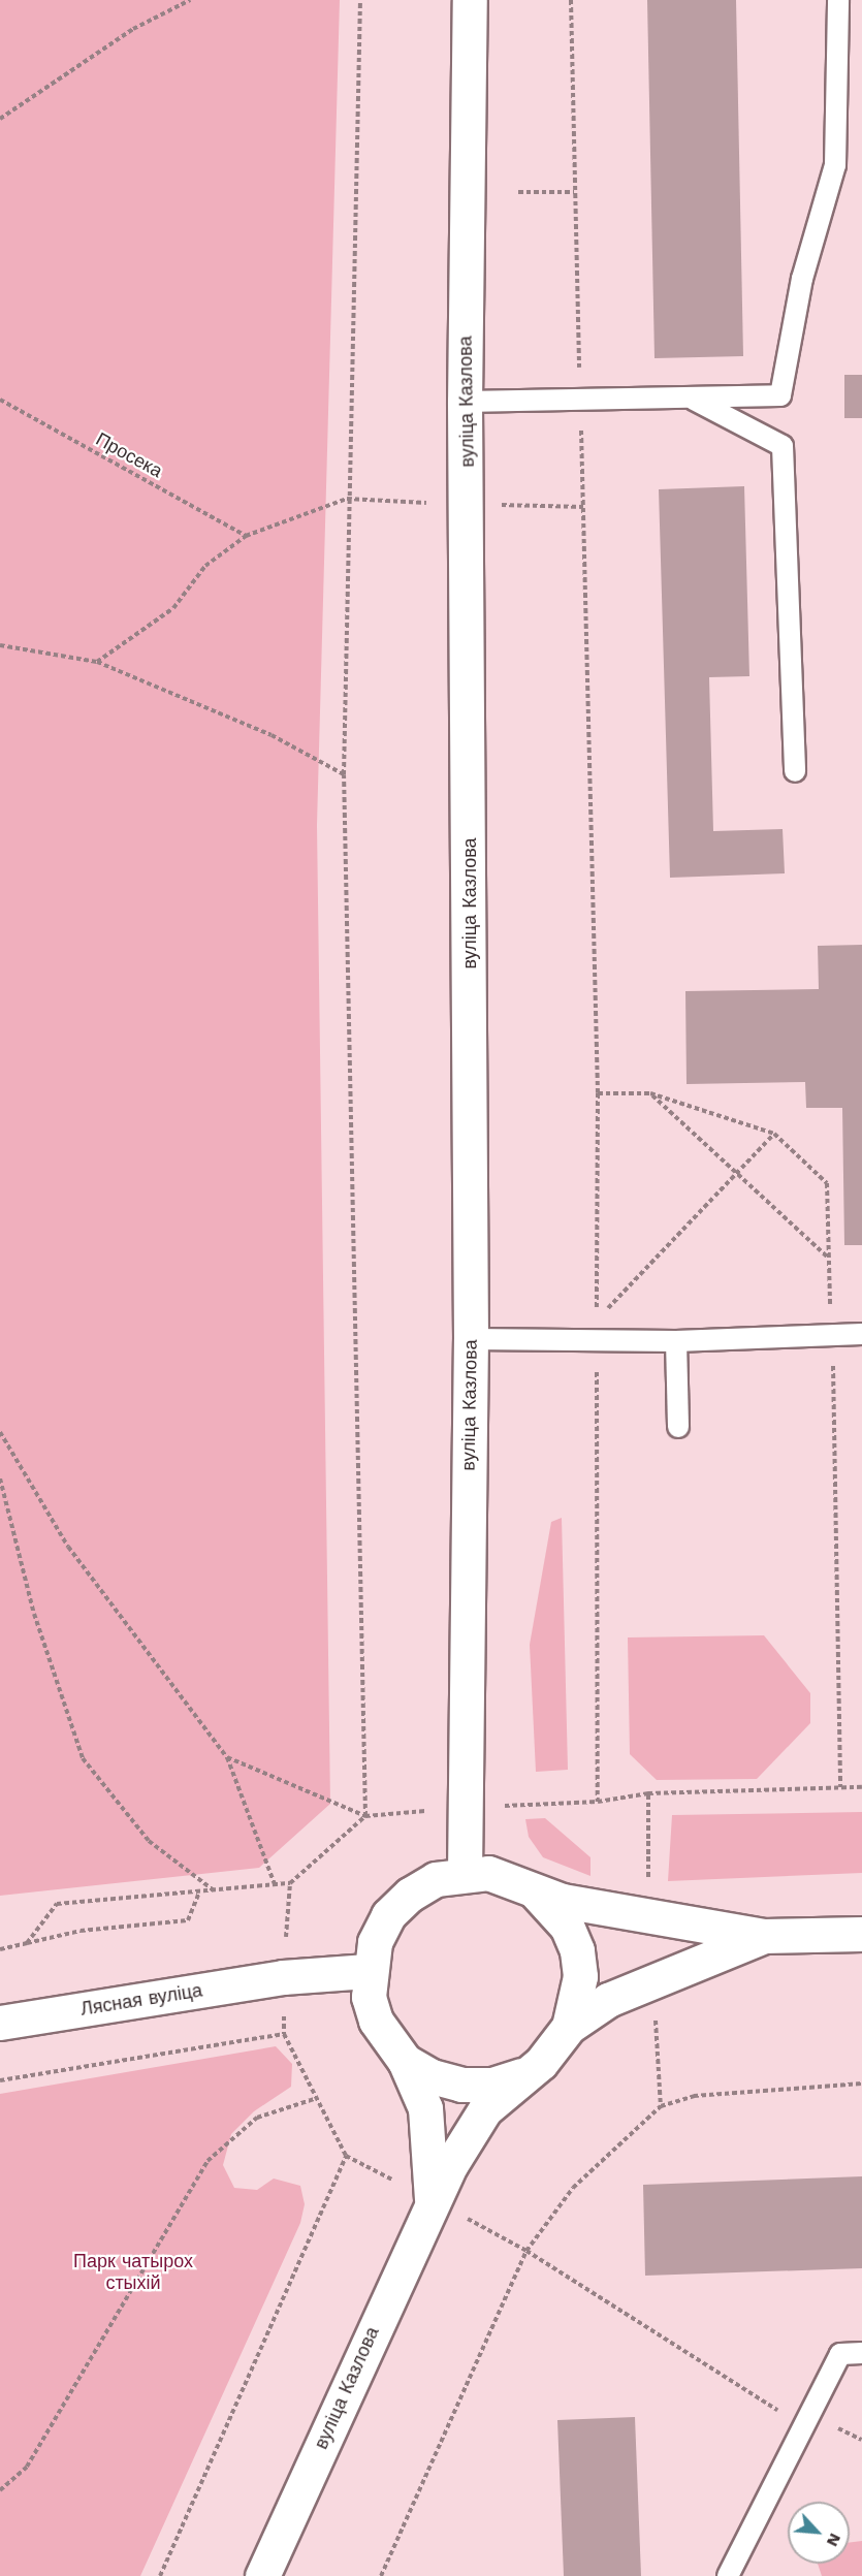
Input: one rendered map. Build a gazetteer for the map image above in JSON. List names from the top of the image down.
{
  "streets": {
    "main road": ["вуліца Казлова", "Лясная вуліца"],
    "path": ["Просека"]
  },
  "crossings": [
    ["вуліца Казлова", "Лясная вуліца"]
  ],
  "parks": ["Парк чатырох стыхій"],
  "north": "bottom right"
}
